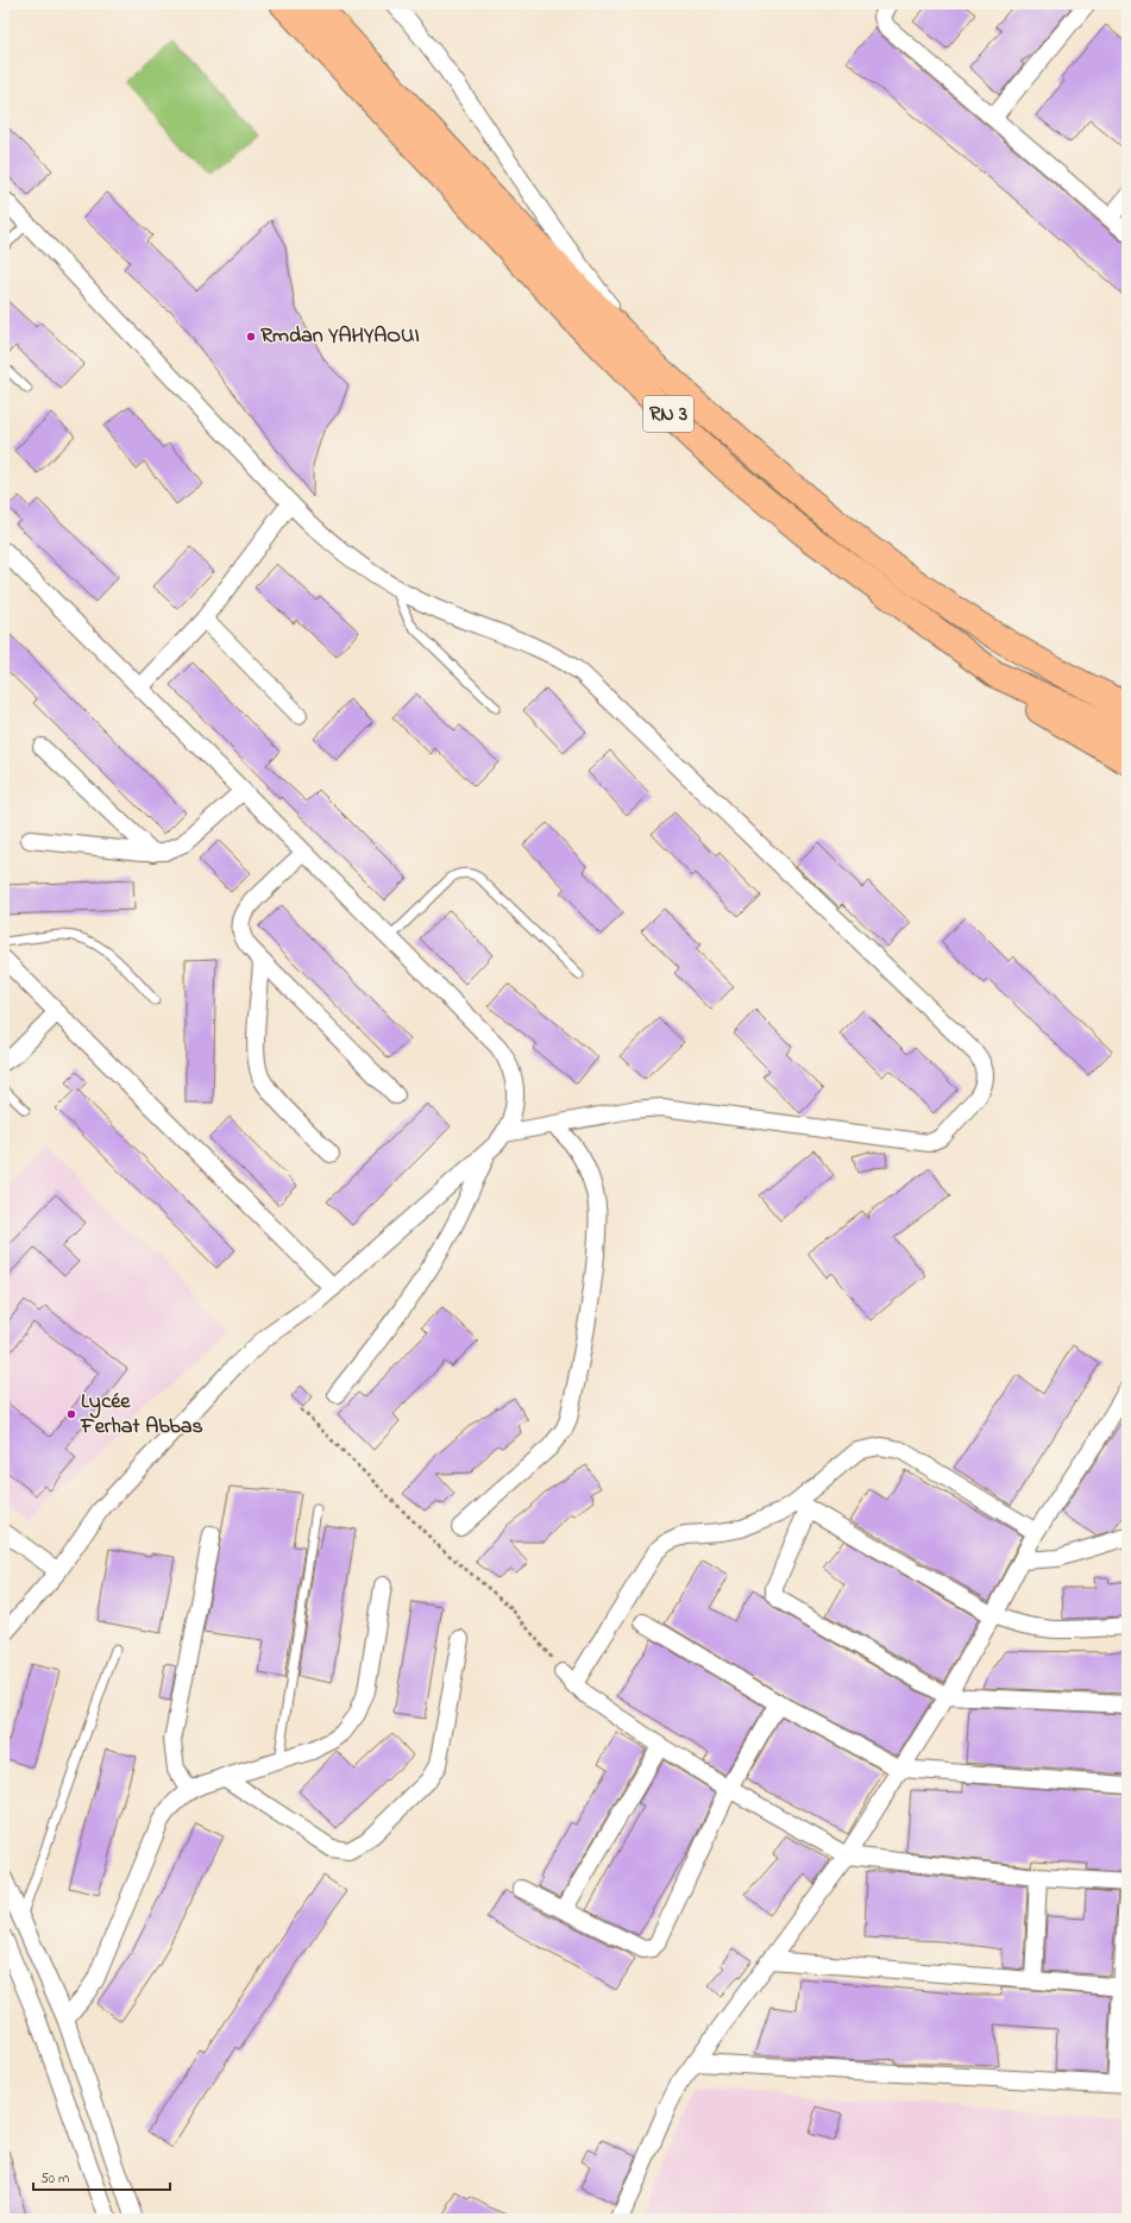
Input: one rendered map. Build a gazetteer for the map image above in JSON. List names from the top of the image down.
{
  "streets": {
    "highway": ["RN 3"]
  },
  "places": ["Rmdan YAHYAOUI", "Lycée Ferhat Abbas"],
  "scale_bar": "50 m"
}
